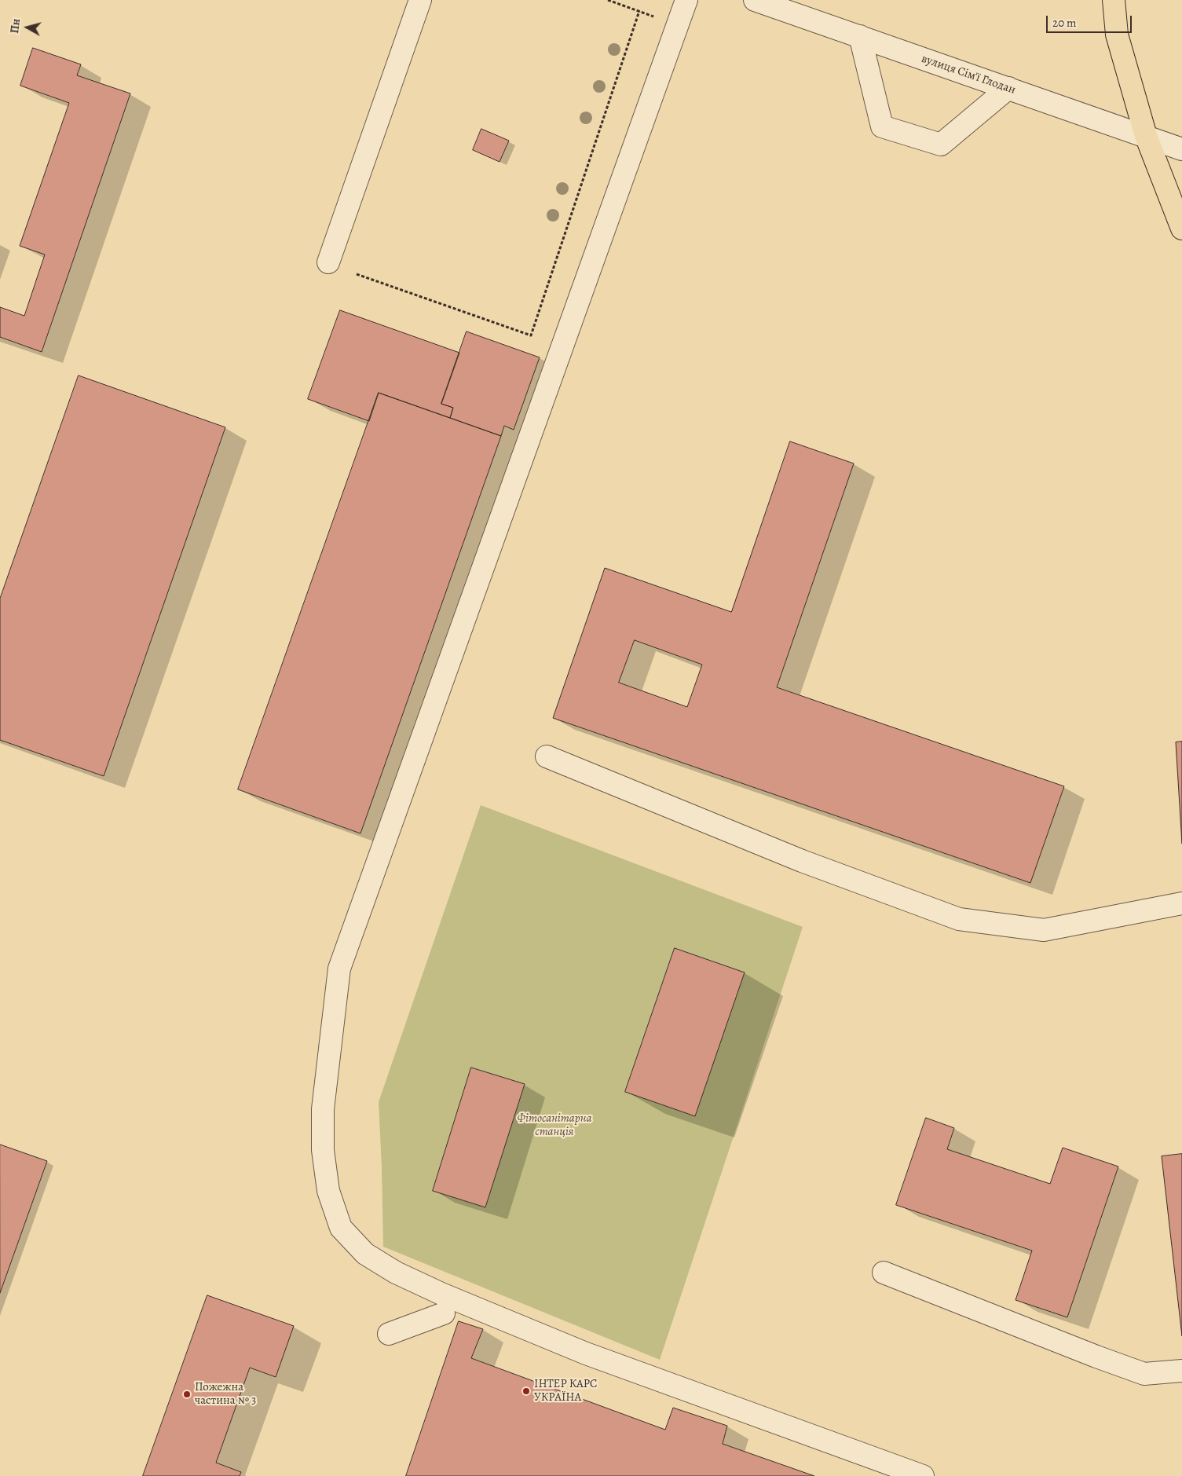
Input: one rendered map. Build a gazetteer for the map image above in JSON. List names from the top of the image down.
{
  "streets": {
    "street": ["вулиця Сім'ї Глодан"]
  },
  "parks": ["Фітосанітарна станція"],
  "places": ["ІНТЕР КАРС УКРАЇНА", "Пожежна частина № 3"],
  "scale_bar": "20 m",
  "north": "left"
}
